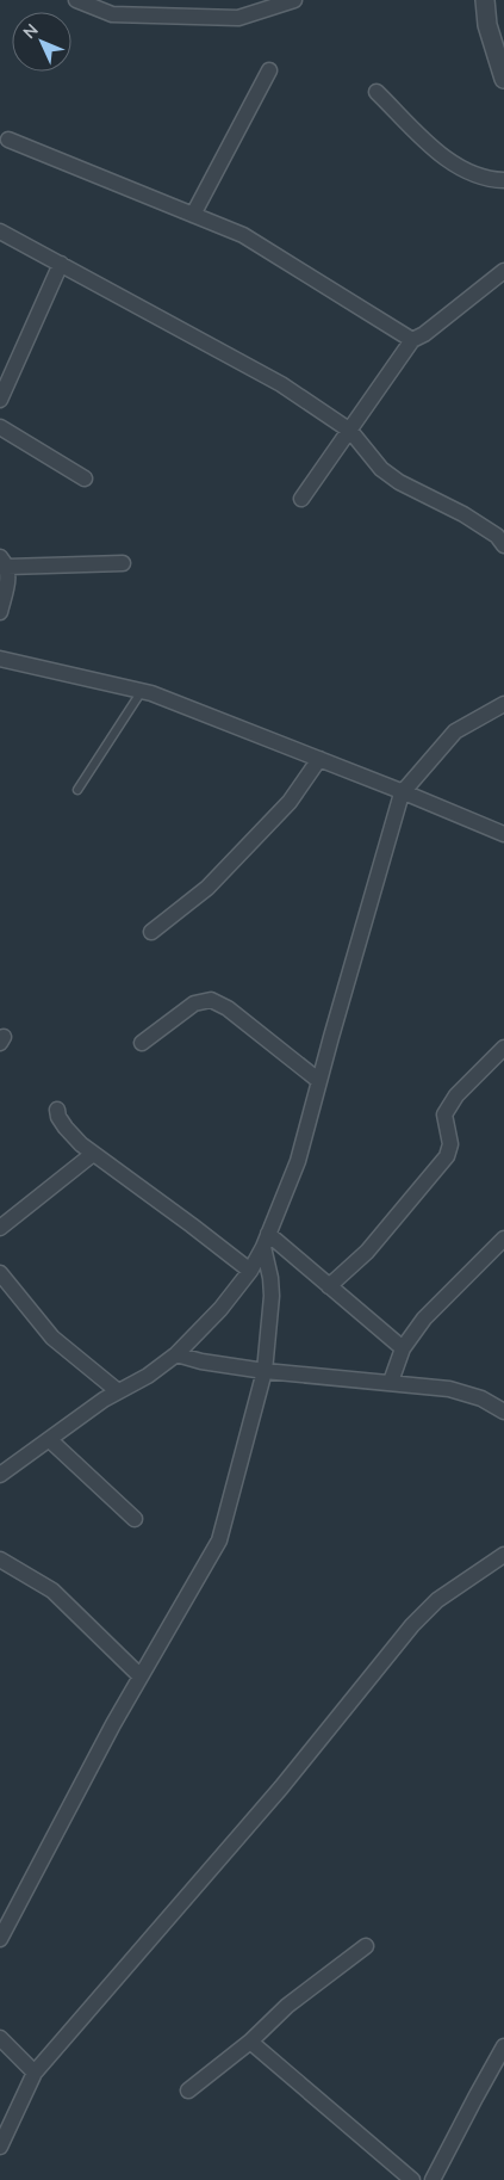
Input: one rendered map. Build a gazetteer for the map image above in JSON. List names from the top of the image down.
{
  "north": "top left"
}
